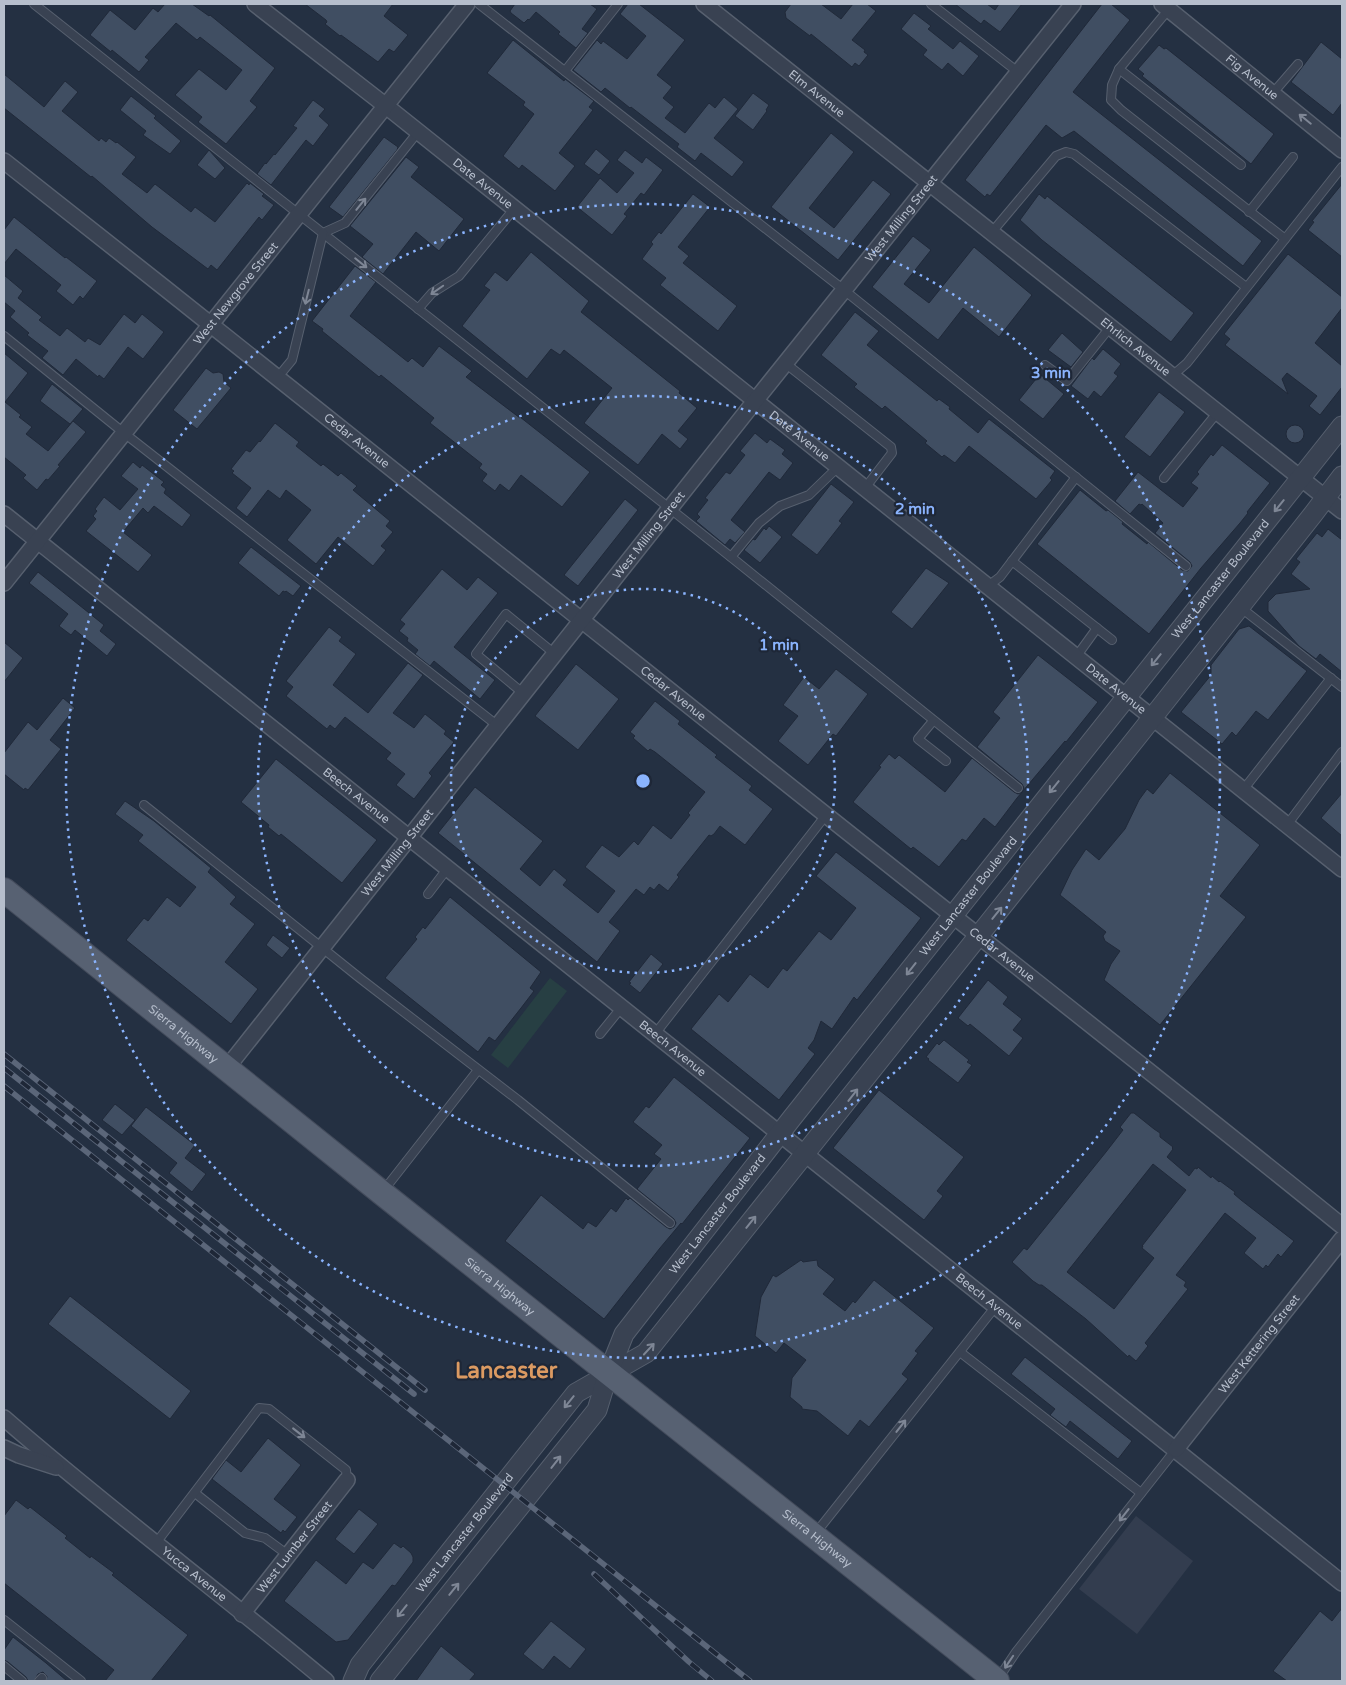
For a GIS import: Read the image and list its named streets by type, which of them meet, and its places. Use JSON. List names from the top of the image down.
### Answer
{
  "streets": {
    "main road": ["Sierra Highway"],
    "street": [
      "Fig Avenue",
      "Elm Avenue",
      "Date Avenue",
      "West Milling Street",
      "West Newgrove Street",
      "Ehrlich Avenue",
      "Cedar Avenue",
      "West Lancaster Boulevard",
      "Beech Avenue",
      "West Kettering Street",
      "West Lumber Street",
      "Yucca Avenue"
    ]
  },
  "crossings": [
    ["Elm Avenue", "West Milling Street"],
    ["Elm Avenue", "Ehrlich Avenue"],
    ["Date Avenue", "West Milling Street"],
    ["Date Avenue", "West Newgrove Street"],
    ["Date Avenue", "West Lancaster Boulevard"],
    ["West Milling Street", "Ehrlich Avenue"],
    ["West Milling Street", "Cedar Avenue"],
    ["West Milling Street", "Beech Avenue"],
    ["West Milling Street", "Sierra Highway"],
    ["West Newgrove Street", "Cedar Avenue"],
    ["West Newgrove Street", "Beech Avenue"],
    ["Ehrlich Avenue", "West Lancaster Boulevard"],
    ["Cedar Avenue", "West Lancaster Boulevard"],
    ["West Lancaster Boulevard", "Beech Avenue"],
    ["West Lancaster Boulevard", "Sierra Highway"],
    ["Beech Avenue", "West Kettering Street"],
    ["West Lumber Street", "Yucca Avenue"]
  ],
  "one_way": ["Fig Avenue"],
  "districts": ["Lancaster"],
  "rings": ["3 min", "2 min", "1 min"]
}
